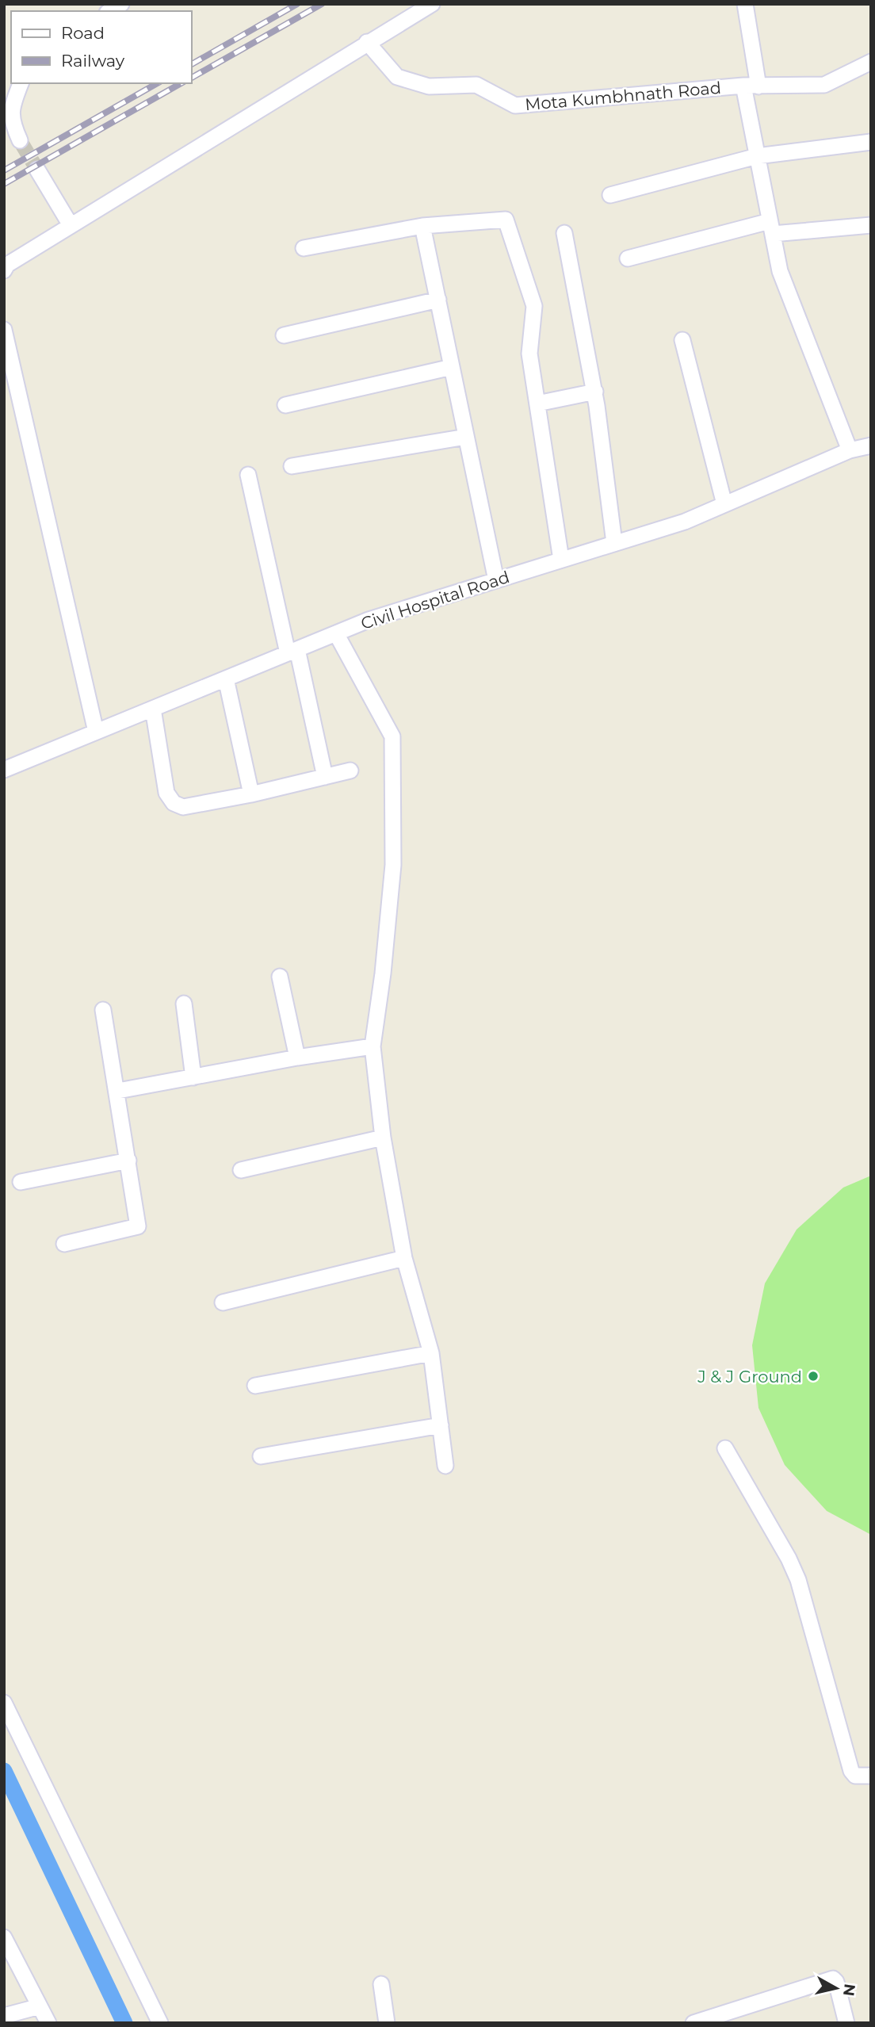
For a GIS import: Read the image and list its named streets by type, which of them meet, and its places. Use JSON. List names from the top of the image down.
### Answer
{
  "streets": {
    "street": ["Mota Kumbhnath Road", "Civil Hospital Road"]
  },
  "places": ["J & J Ground"],
  "legend": ["Road", "Railway"],
  "north": "right"
}
